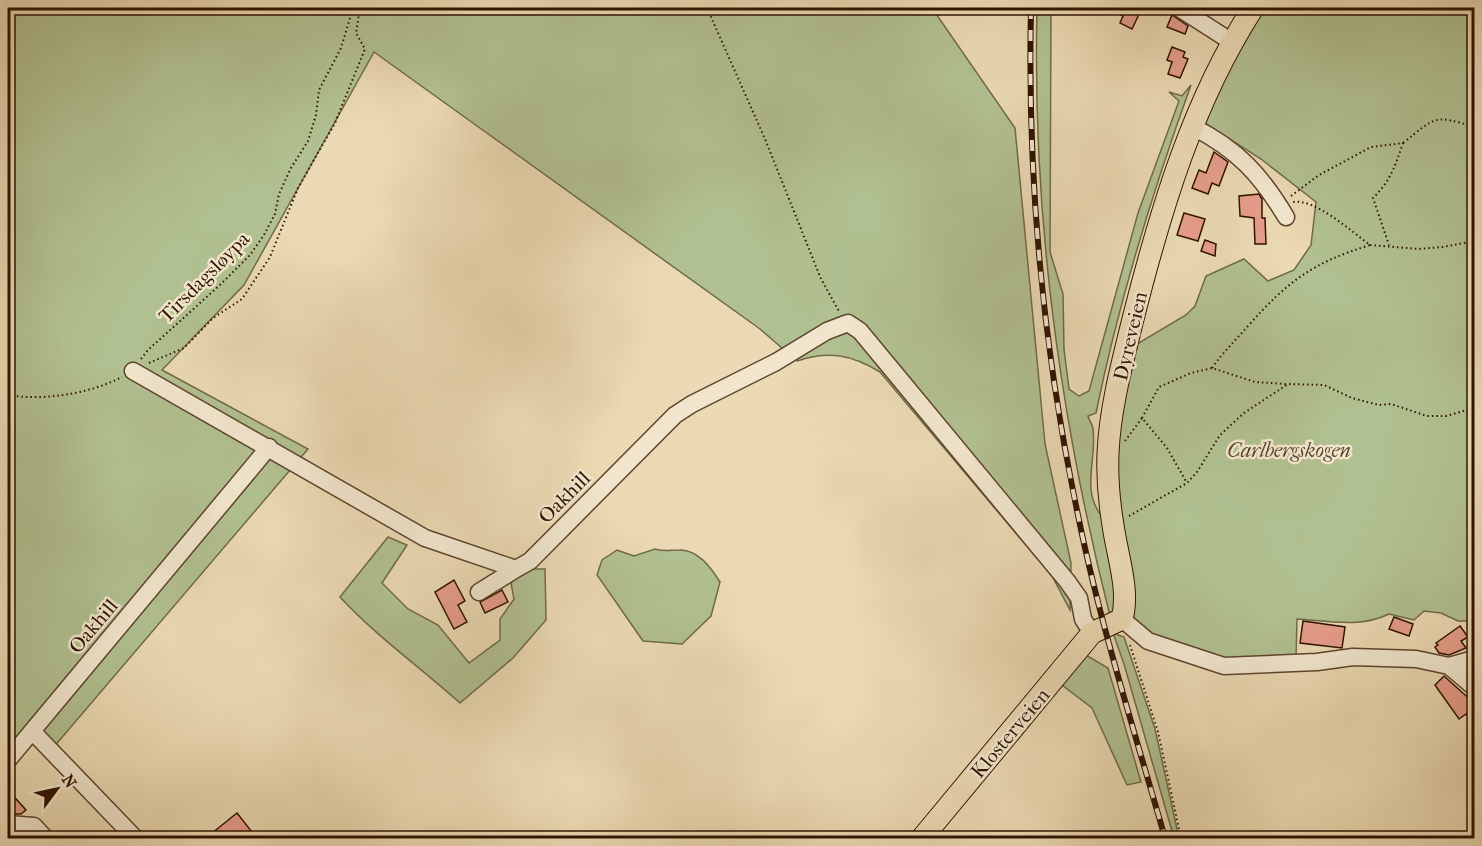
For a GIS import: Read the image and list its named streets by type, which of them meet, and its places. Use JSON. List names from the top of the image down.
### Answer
{
  "streets": {
    "main road": ["Dyreveien", "Klosterveien"],
    "street": ["Oakhill"],
    "path": ["Tirsdagsløypa"]
  },
  "parks": ["Carlbergskogen"],
  "north": "top right"
}
